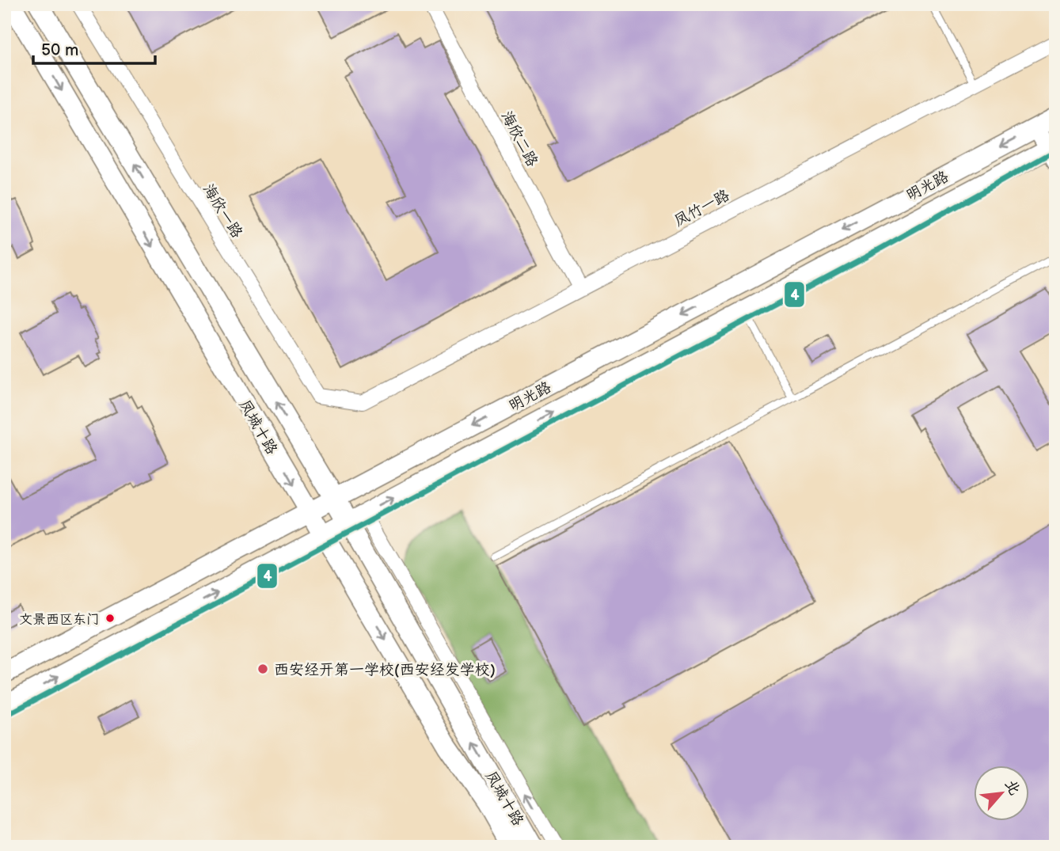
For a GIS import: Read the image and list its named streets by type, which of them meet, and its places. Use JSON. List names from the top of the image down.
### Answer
{
  "streets": {
    "main road": ["明光路", "凤城十路"],
    "street": ["海欣二路", "凤竹一路", "海欣一路"]
  },
  "crossings": [
    ["海欣二路", "凤竹一路"],
    ["明光路", "凤城十路"],
    ["凤竹一路", "海欣一路"]
  ],
  "places": ["文景西区东门", "西安经开第一学校(西安经发学校)"],
  "lines": ["transit line 4"],
  "scale_bar": "50 m",
  "north": "top right"
}
